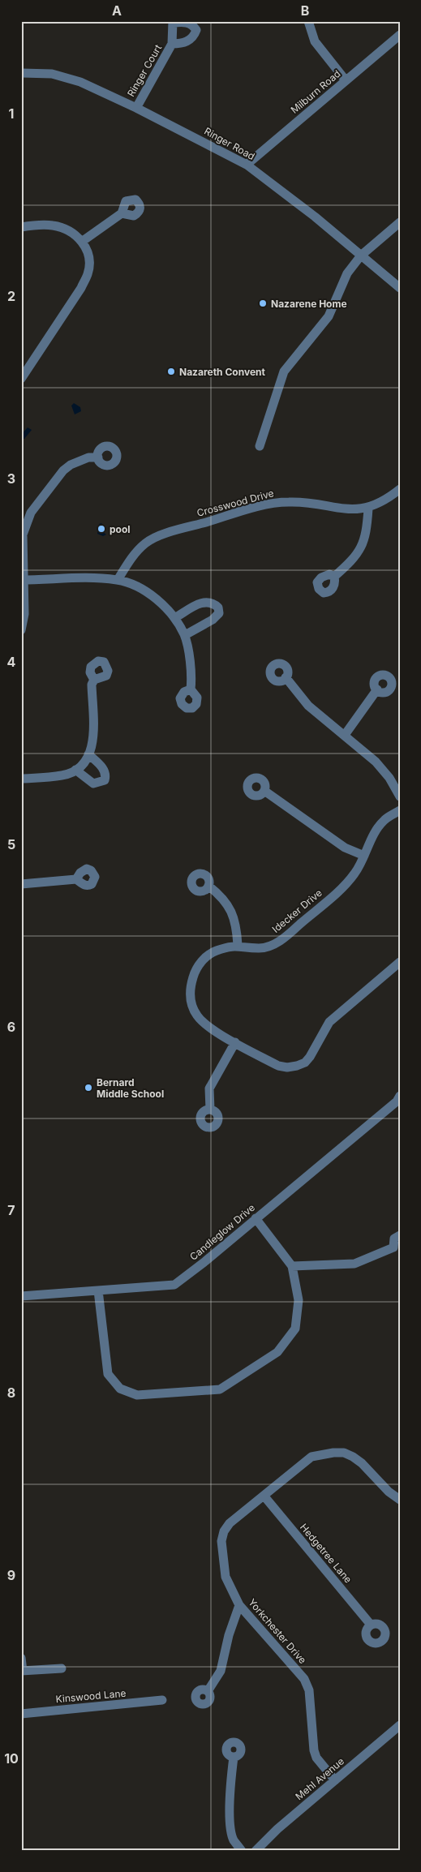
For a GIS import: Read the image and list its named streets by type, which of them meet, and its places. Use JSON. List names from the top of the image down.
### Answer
{
  "streets": {
    "street": [
      "Ringer Court",
      "Milburn Road",
      "Ringer Road",
      "Crosswood Drive",
      "Idecker Drive",
      "Candleglow Drive",
      "Hedgetree Lane",
      "Yorkchester Drive",
      "Kinswood Lane",
      "Mehl Avenue"
    ]
  },
  "crossings": [
    ["Ringer Court", "Ringer Road"],
    ["Milburn Road", "Ringer Road"],
    ["Hedgetree Lane", "Yorkchester Drive"],
    ["Yorkchester Drive", "Mehl Avenue"]
  ],
  "places": [
    "Nazarene Home",
    "Nazareth Convent",
    "pool",
    "Bernard Middle School"
  ],
  "grid": {
    "columns": ["A", "B"],
    "rows": [
      "1",
      "2",
      "3",
      "4",
      "5",
      "6",
      "7",
      "8",
      "9",
      "10"
    ]
  }
}
